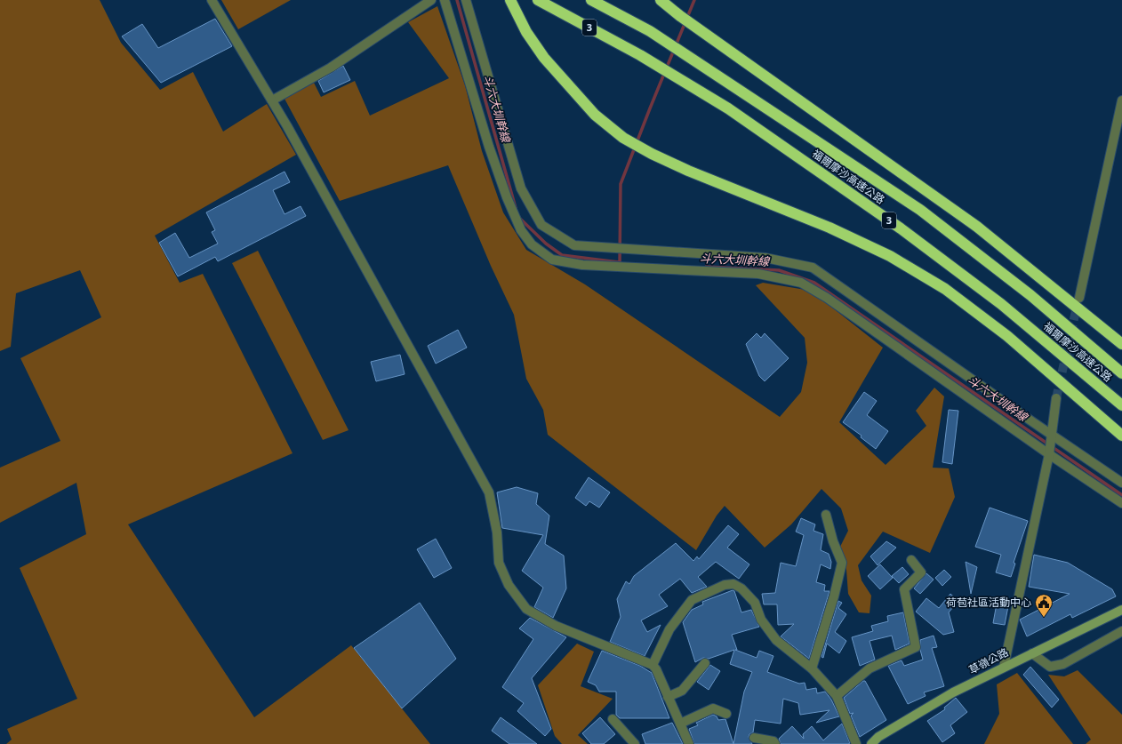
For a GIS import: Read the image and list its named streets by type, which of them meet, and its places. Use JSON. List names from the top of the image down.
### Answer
{
  "streets": {
    "highway": ["3", "福爾摩沙高速公路"],
    "main road": ["草嶺公路"]
  },
  "water": ["斗六大圳幹線"],
  "places": {
    "public building": ["荷苞社區活動中心"]
  }
}
